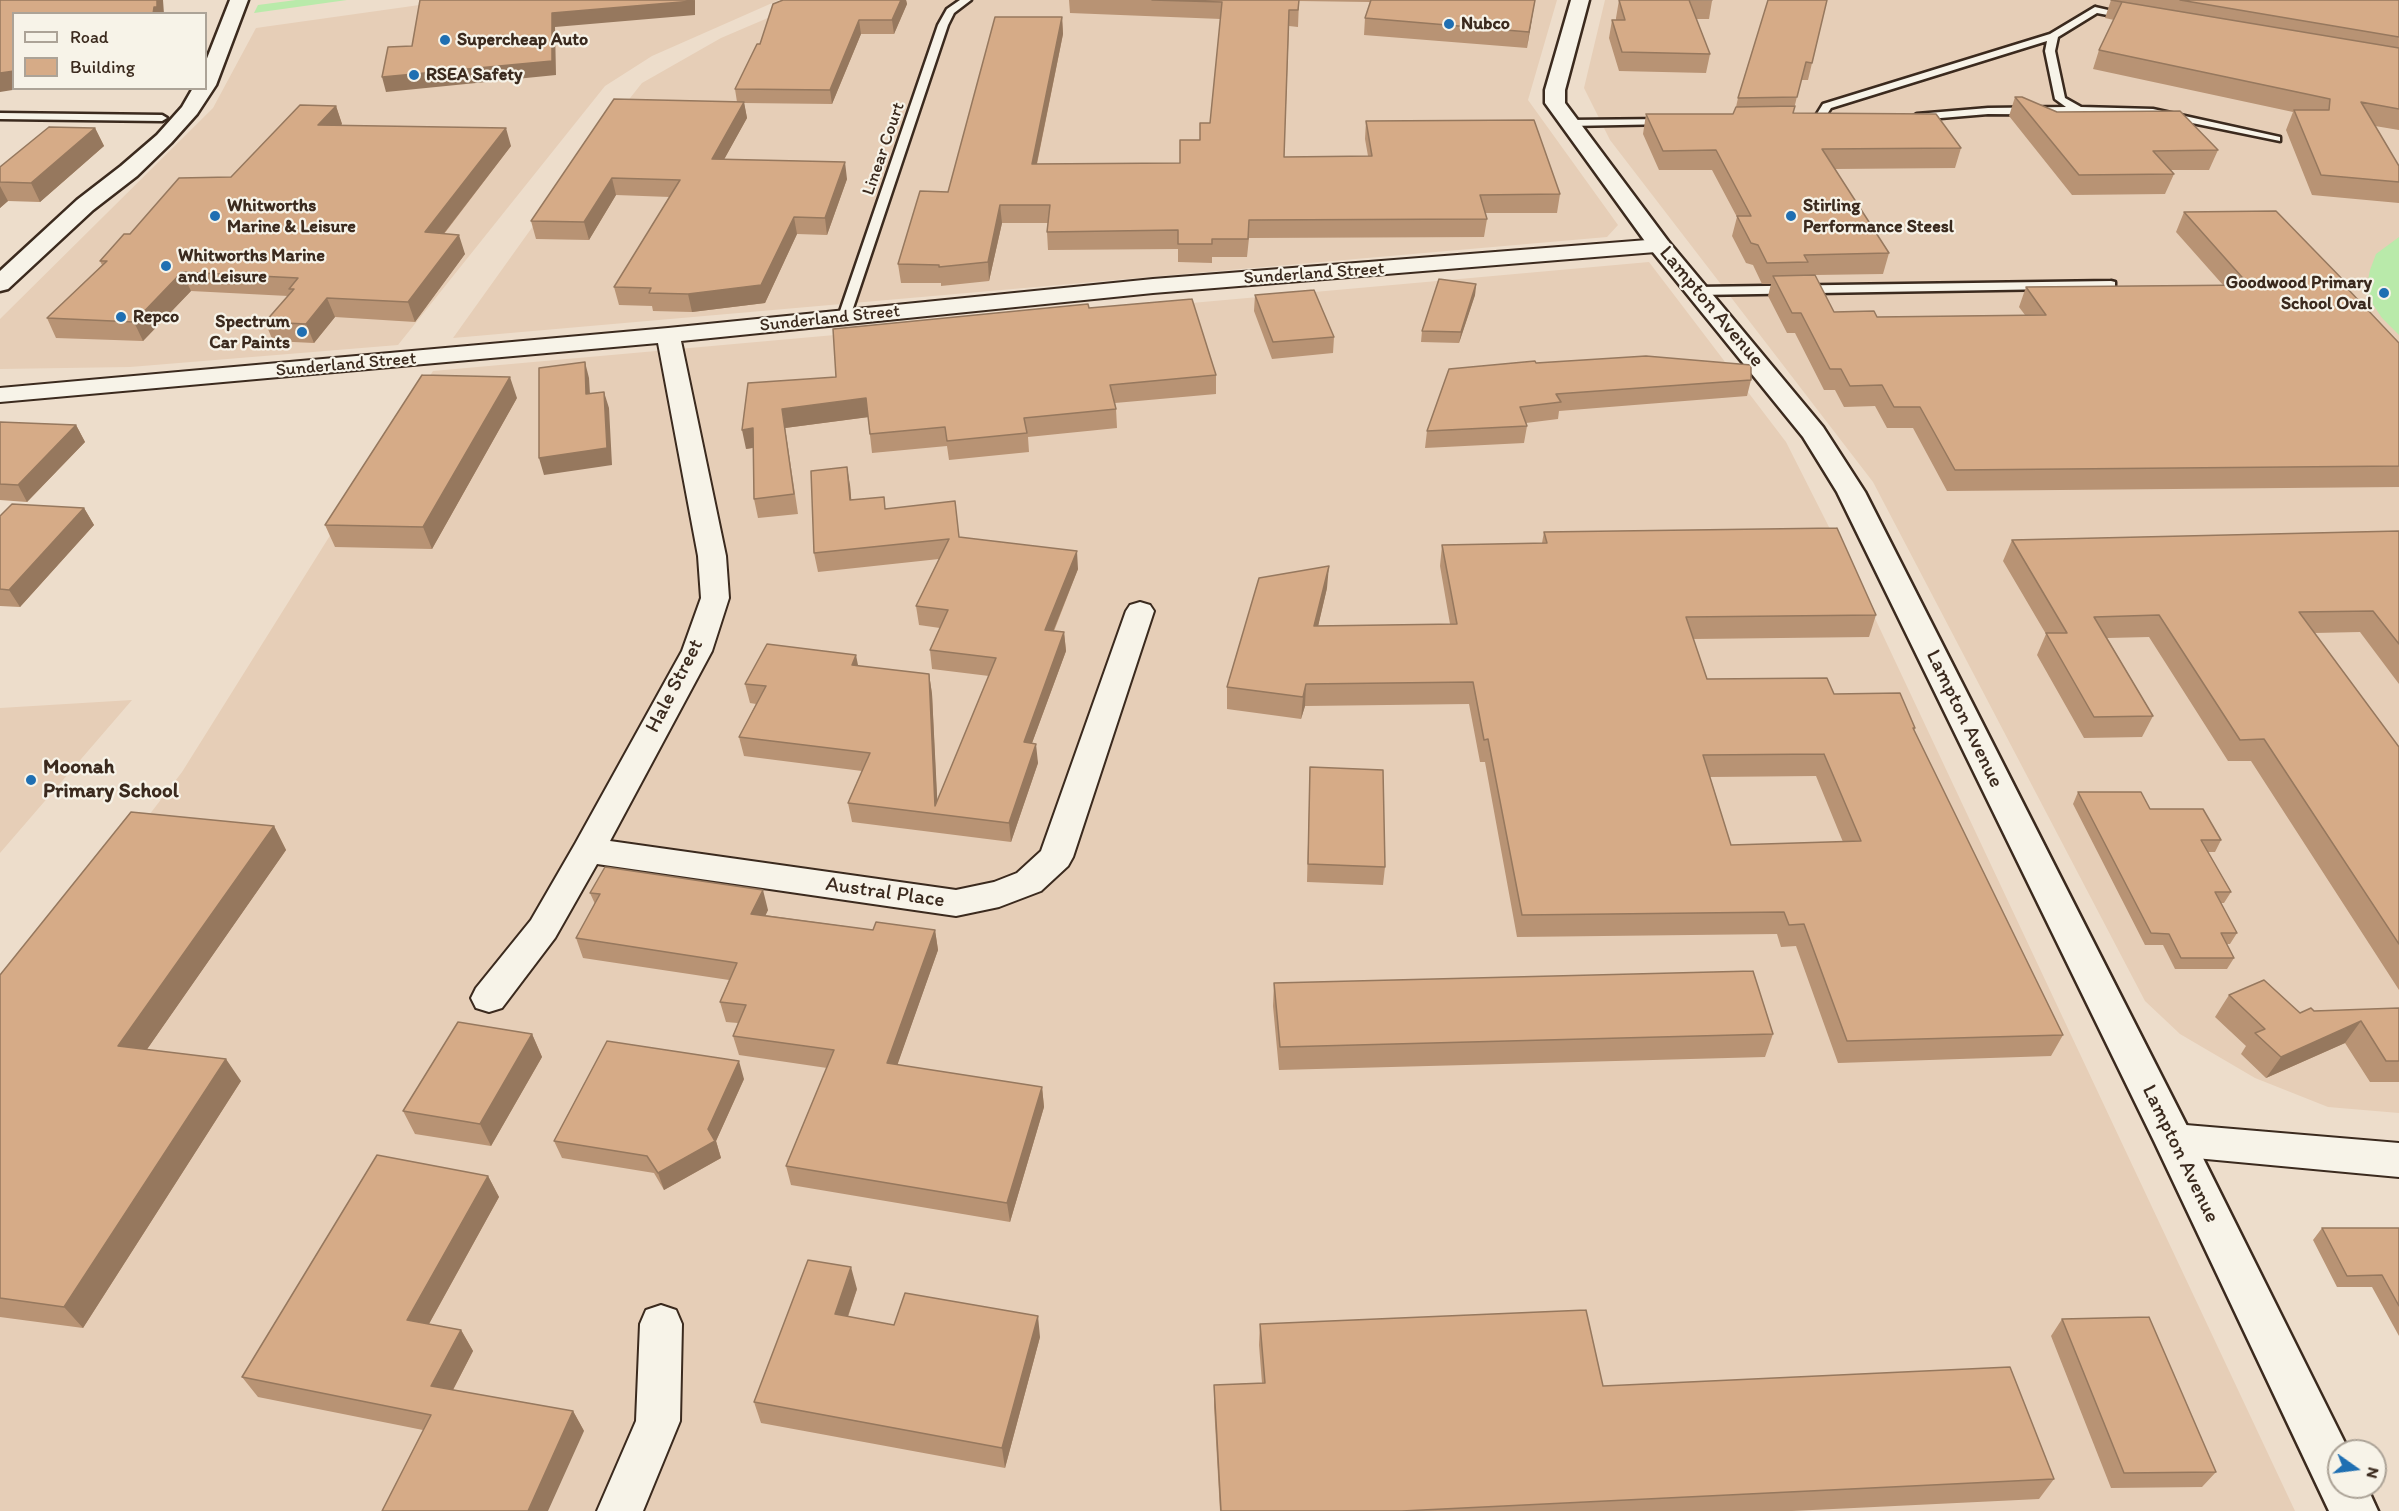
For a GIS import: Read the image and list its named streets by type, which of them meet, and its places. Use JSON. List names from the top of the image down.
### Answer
{
  "streets": {
    "street": [
      "Sunderland Street",
      "Lampton Avenue",
      "Hale Street",
      "Austral Place"
    ],
    "lane": ["Linear Court"]
  },
  "crossings": [
    ["Linear Court", "Sunderland Street"],
    ["Sunderland Street", "Lampton Avenue"],
    ["Sunderland Street", "Hale Street"],
    ["Hale Street", "Austral Place"]
  ],
  "places": [
    "Nubco",
    "Supercheap Auto",
    "RSEA Safety",
    "Whitworths Marine & Leisure",
    "Stirling Performance Steesl",
    "Whitworths Marine and Leisure",
    "Goodwood Primary School Oval",
    "Repco",
    "Spectrum Car Paints",
    "Moonah Primary School"
  ],
  "legend": ["Road", "Building"],
  "north": "right"
}
